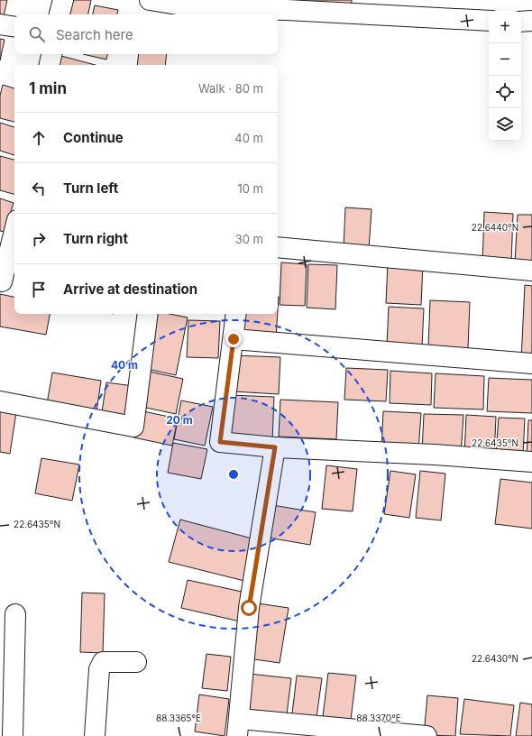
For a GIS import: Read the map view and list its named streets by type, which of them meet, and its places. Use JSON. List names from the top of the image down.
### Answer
{
  "page": {
    "map_buttons": ["+", "−"],
    "search": "Search here",
    "heading": ["1 min", "Walk · 80 m"],
    "list": [
      ["Continue", "40 m"],
      ["Turn left", "10 m"],
      ["Turn right", "30 m"],
      "Arrive at destination"
    ]
  },
  "coordinates": [
    "22.6440°N",
    "22.6435°N",
    "22.6430°N",
    "88.3365°E",
    "88.3370°E"
  ],
  "rings": ["40 m", "20 m"]
}
